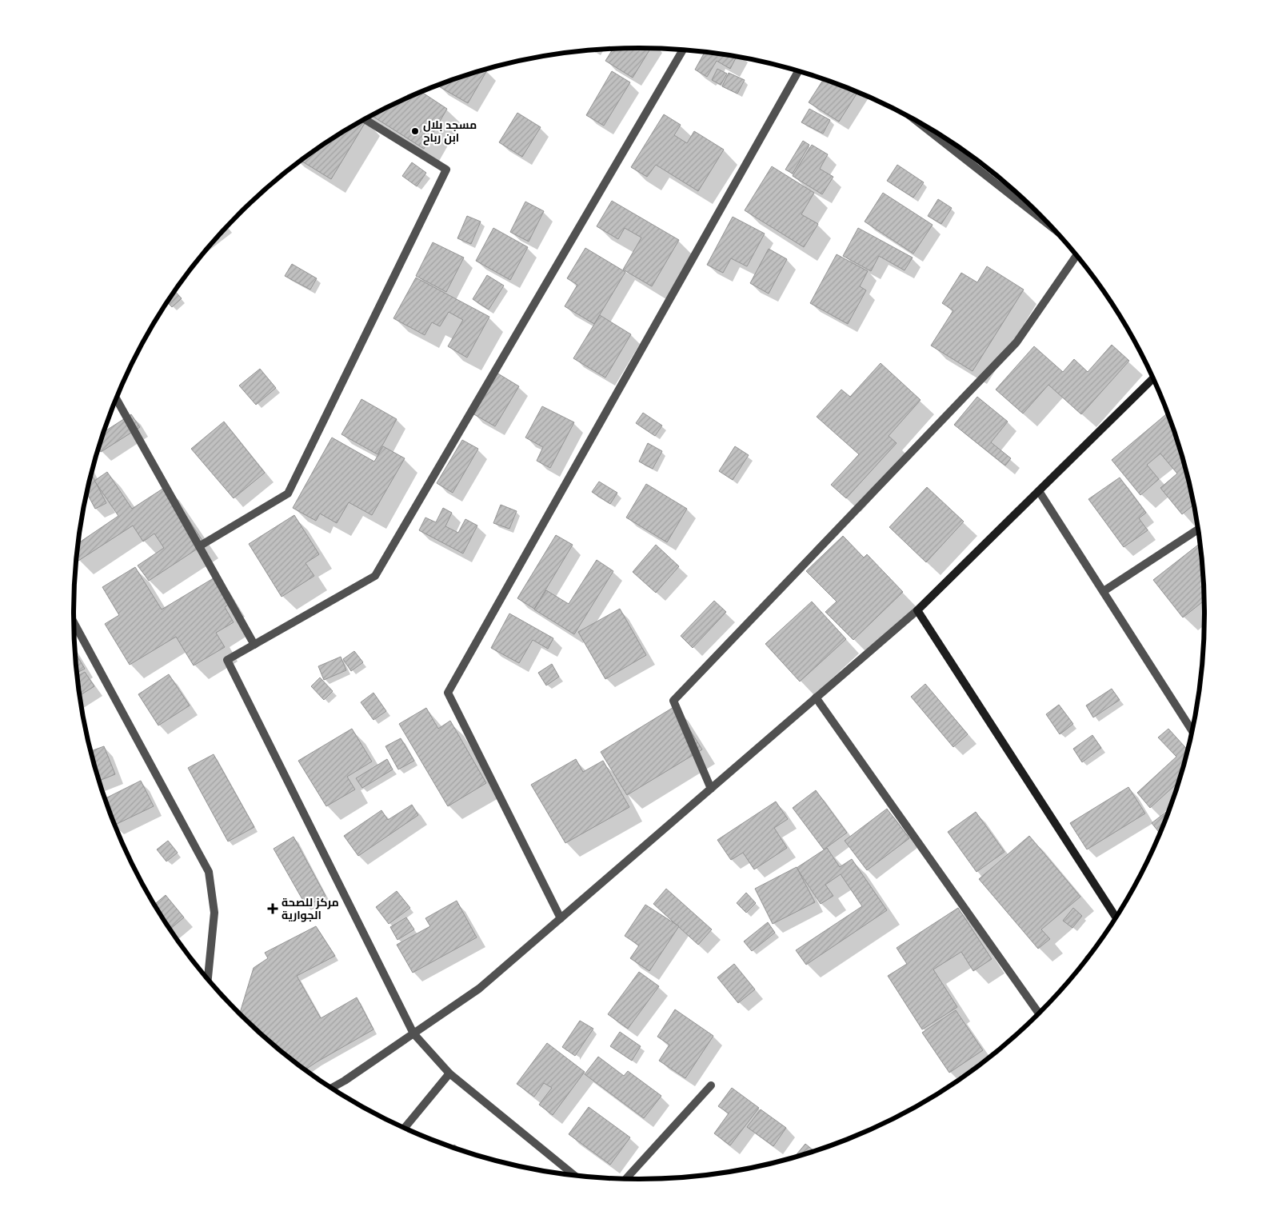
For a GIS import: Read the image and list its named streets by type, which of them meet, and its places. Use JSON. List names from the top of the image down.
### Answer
{
  "places": {
    "other": ["مسجد بلال ابن رباح"],
    "health": ["مركز للصحة الجوارية"]
  }
}
